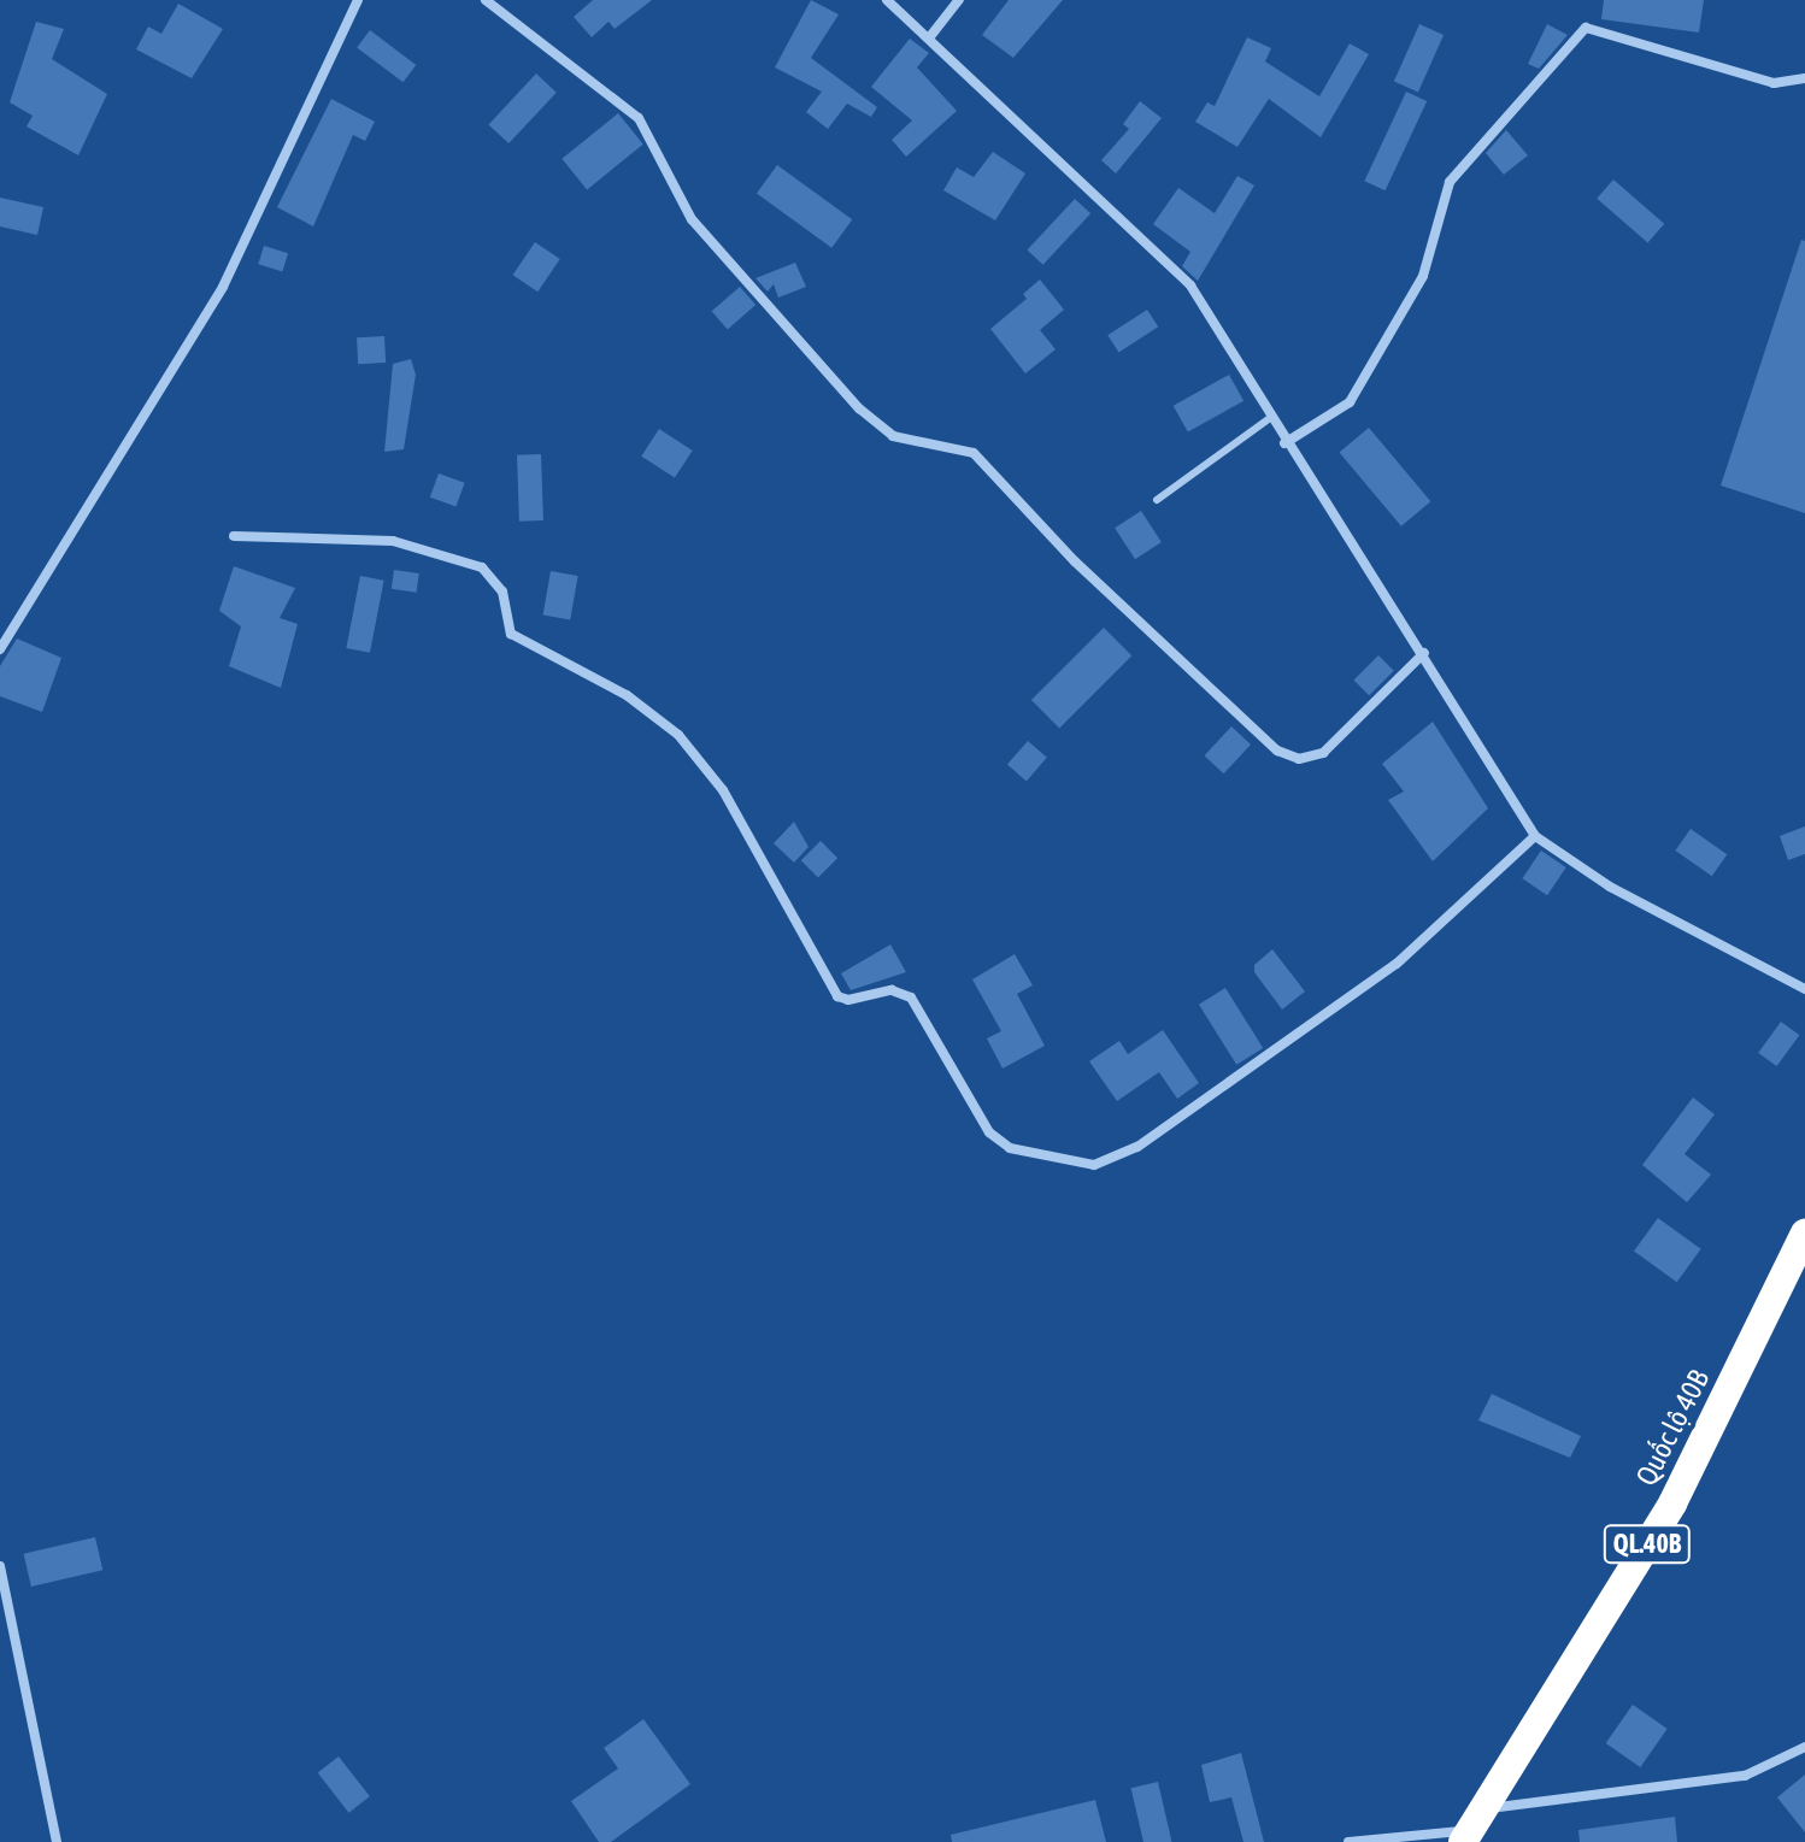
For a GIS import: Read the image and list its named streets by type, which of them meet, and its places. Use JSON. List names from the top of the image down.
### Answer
{
  "streets": {
    "highway": ["Quốc lộ 40B", "QL.40B"]
  }
}
